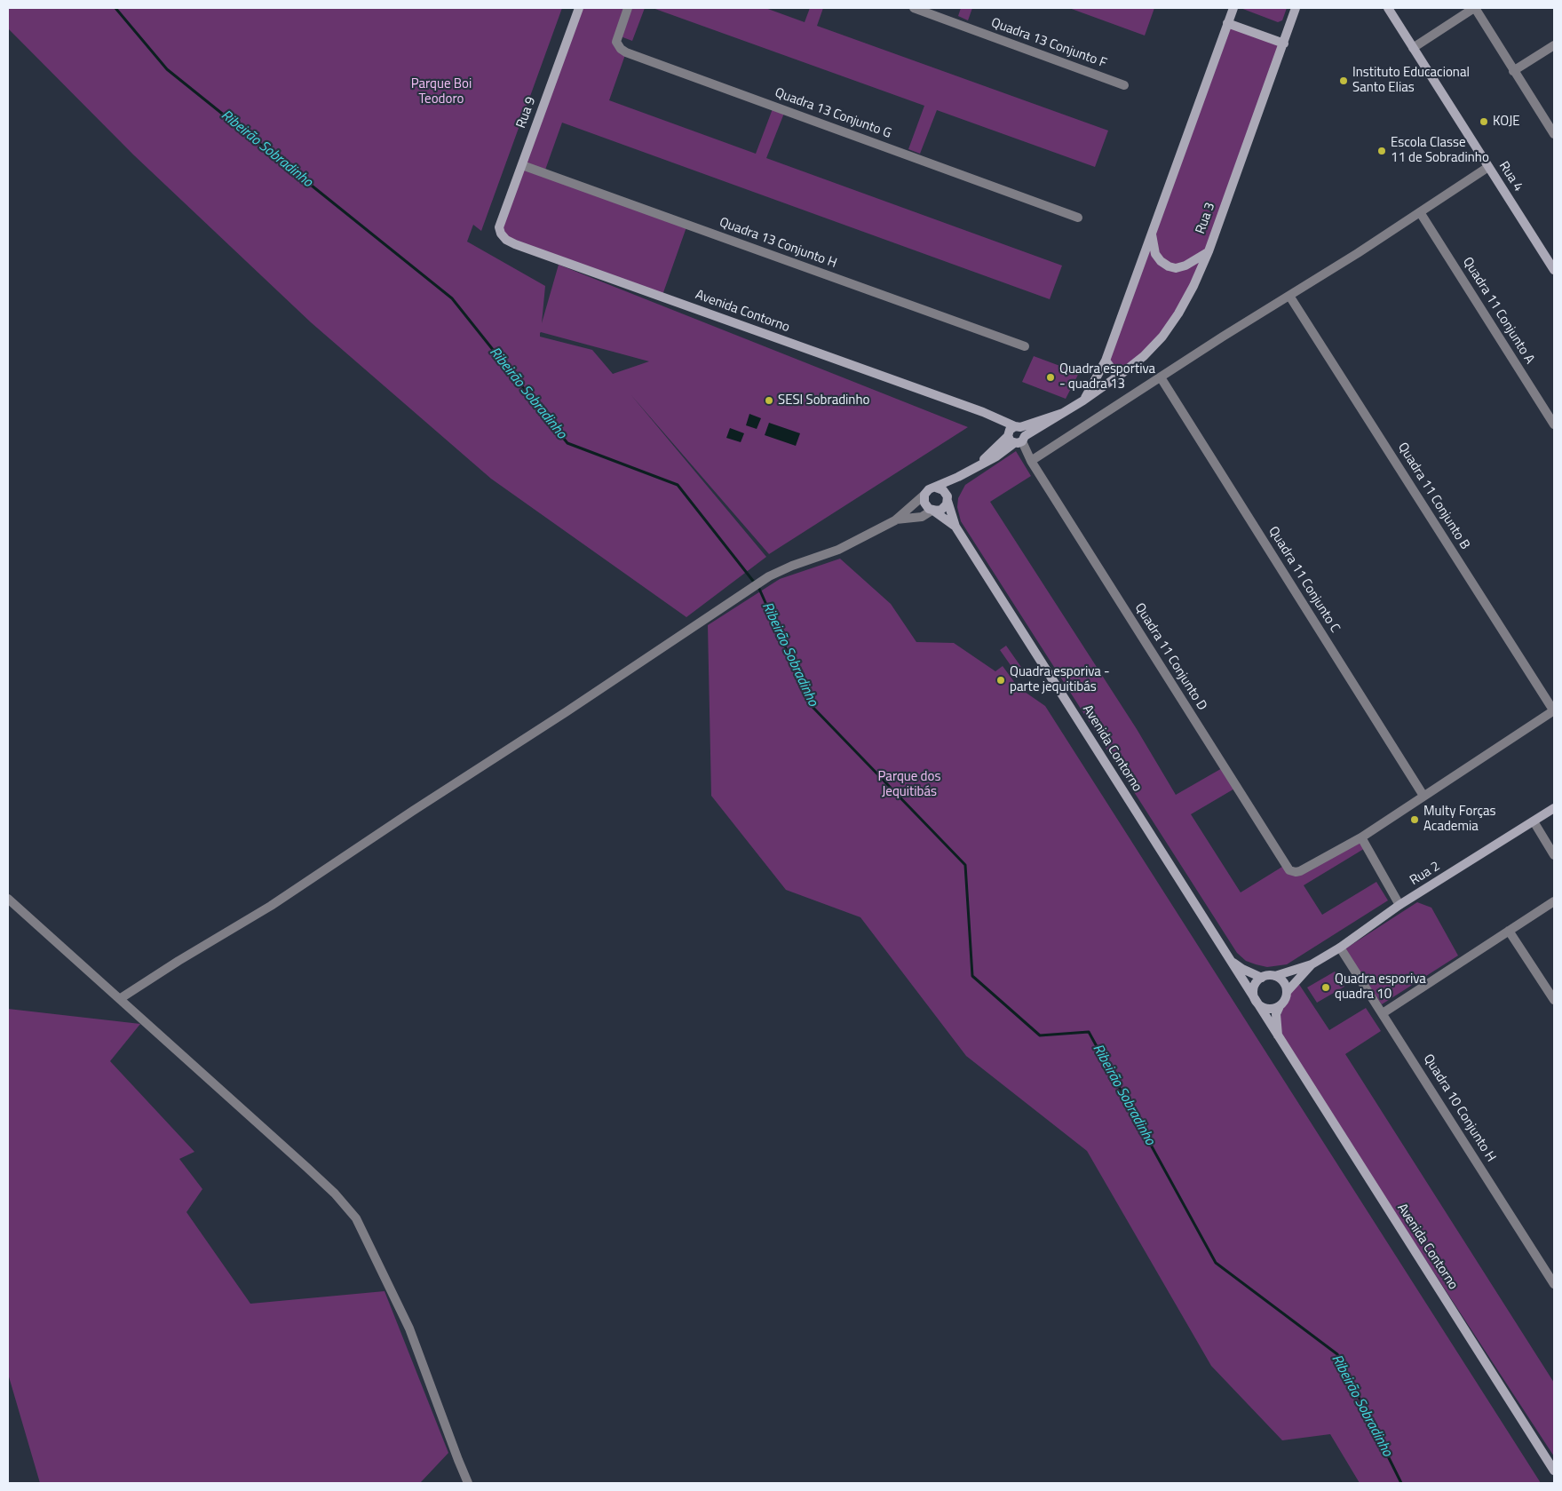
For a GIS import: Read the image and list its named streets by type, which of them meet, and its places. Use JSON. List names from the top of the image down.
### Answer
{
  "streets": {
    "main road": [
      "Rua 9",
      "Rua 4",
      "Rua 3",
      "Avenida Contorno",
      "Rua 2"
    ],
    "street": [
      "Quadra 13 Conjunto F",
      "Quadra 13 Conjunto G",
      "Quadra 13 Conjunto H",
      "Quadra 11 Conjunto A",
      "Quadra 11 Conjunto B",
      "Quadra 11 Conjunto C",
      "Quadra 11 Conjunto D",
      "Quadra 10 Conjunto H"
    ]
  },
  "crossings": [
    ["Rua 9", "Quadra 13 Conjunto H"],
    ["Rua 9", "Avenida Contorno"],
    ["Avenida Contorno", "Quadra 11 Conjunto D"],
    ["Avenida Contorno", "Rua 2"],
    ["Rua 2", "Quadra 10 Conjunto H"]
  ],
  "water": ["Ribeirão Sobradinho"],
  "parks": ["Parque Boi Teodoro", "Parque dos Jequitibás"],
  "places": [
    "Instituto Educacional Santo Elias",
    "KOJE",
    "Escola Classe 11 de Sobradinho",
    "Quadra esportiva - quadra 13",
    "SESI Sobradinho",
    "Quadra esporiva - parte jequitibás",
    "Multy Forças Academia",
    "Quadra esporiva quadra 10"
  ]
}
